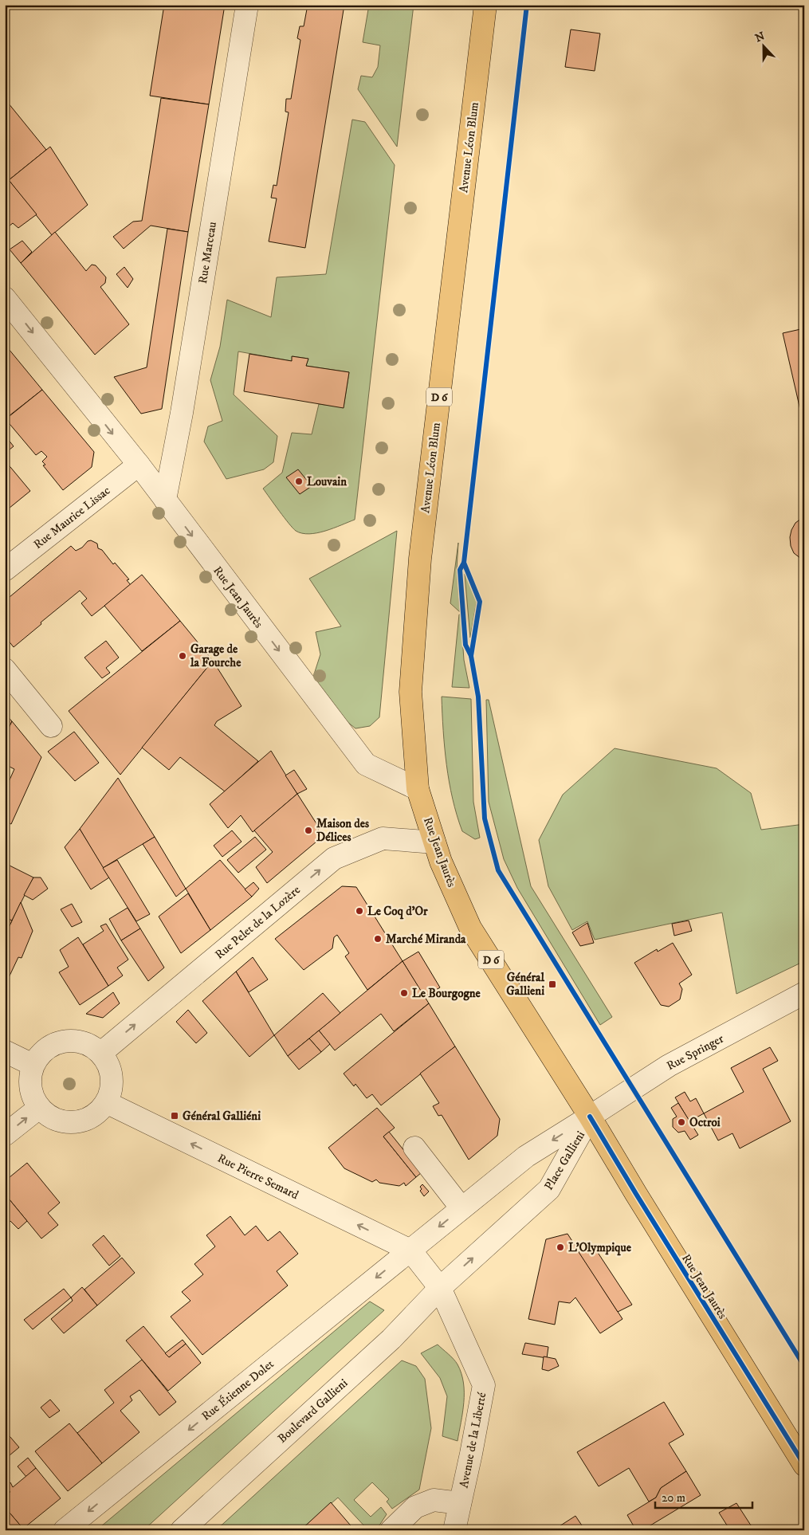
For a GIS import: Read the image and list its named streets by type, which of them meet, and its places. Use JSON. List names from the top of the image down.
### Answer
{
  "streets": {
    "main road": ["Avenue Léon Blum", "D 6", "Rue Jean Jaurès"],
    "street": [
      "Rue Marceau",
      "Rue Maurice Lissac",
      "Rue Pelet de la Lozère",
      "Rue Springer",
      "Place Gallieni",
      "Rue Pierre Semard",
      "Rue Étienne Dolet",
      "Boulevard Gallieni",
      "Avenue de la Liberté"
    ]
  },
  "crossings": [
    ["Avenue Léon Blum", "Rue Jean Jaurès"],
    ["Rue Marceau", "Rue Jean Jaurès"],
    ["Rue Maurice Lissac", "Rue Jean Jaurès"],
    ["Rue Jean Jaurès", "Rue Pelet de la Lozère"],
    ["Rue Jean Jaurès", "Rue Springer"],
    ["Rue Jean Jaurès", "Place Gallieni"],
    ["Rue Pelet de la Lozère", "Rue Pierre Semard"],
    ["Rue Springer", "Place Gallieni"],
    ["Place Gallieni", "Rue Pierre Semard"],
    ["Place Gallieni", "Rue Étienne Dolet"],
    ["Place Gallieni", "Boulevard Gallieni"],
    ["Place Gallieni", "Avenue de la Liberté"],
    ["Rue Pierre Semard", "Rue Étienne Dolet"],
    ["Boulevard Gallieni", "Avenue de la Liberté"]
  ],
  "one_way": [
    "Rue Jean Jaurès",
    "Rue Pelet de la Lozère",
    "Rue Pierre Semard",
    "Rue Étienne Dolet"
  ],
  "places": {
    "other": [
      "Louvain",
      "Garage de la Fourche",
      "Maison des Délices",
      "Le Coq d'Or",
      "Marché Miranda",
      "Le Bourgogne",
      "Octroi",
      "L'Olympique"
    ],
    "transit": ["Général Gallieni", "Général Galliéni"]
  },
  "scale_bar": "20 m",
  "north": "top"
}
